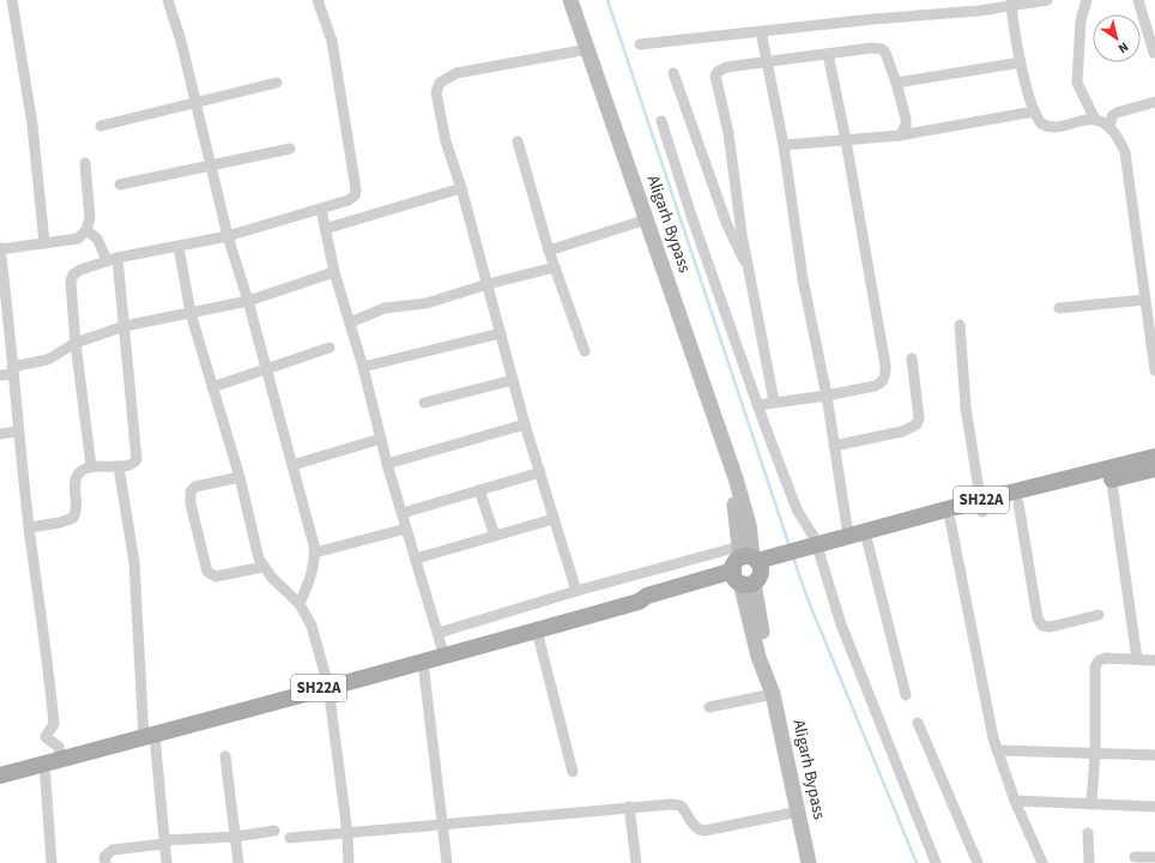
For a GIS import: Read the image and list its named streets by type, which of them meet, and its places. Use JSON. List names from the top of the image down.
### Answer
{
  "streets": {
    "main road": ["Aligarh Bypass", "SH22A"]
  },
  "crossings": [
    ["Aligarh Bypass", "SH22A"]
  ],
  "north": "bottom right"
}
